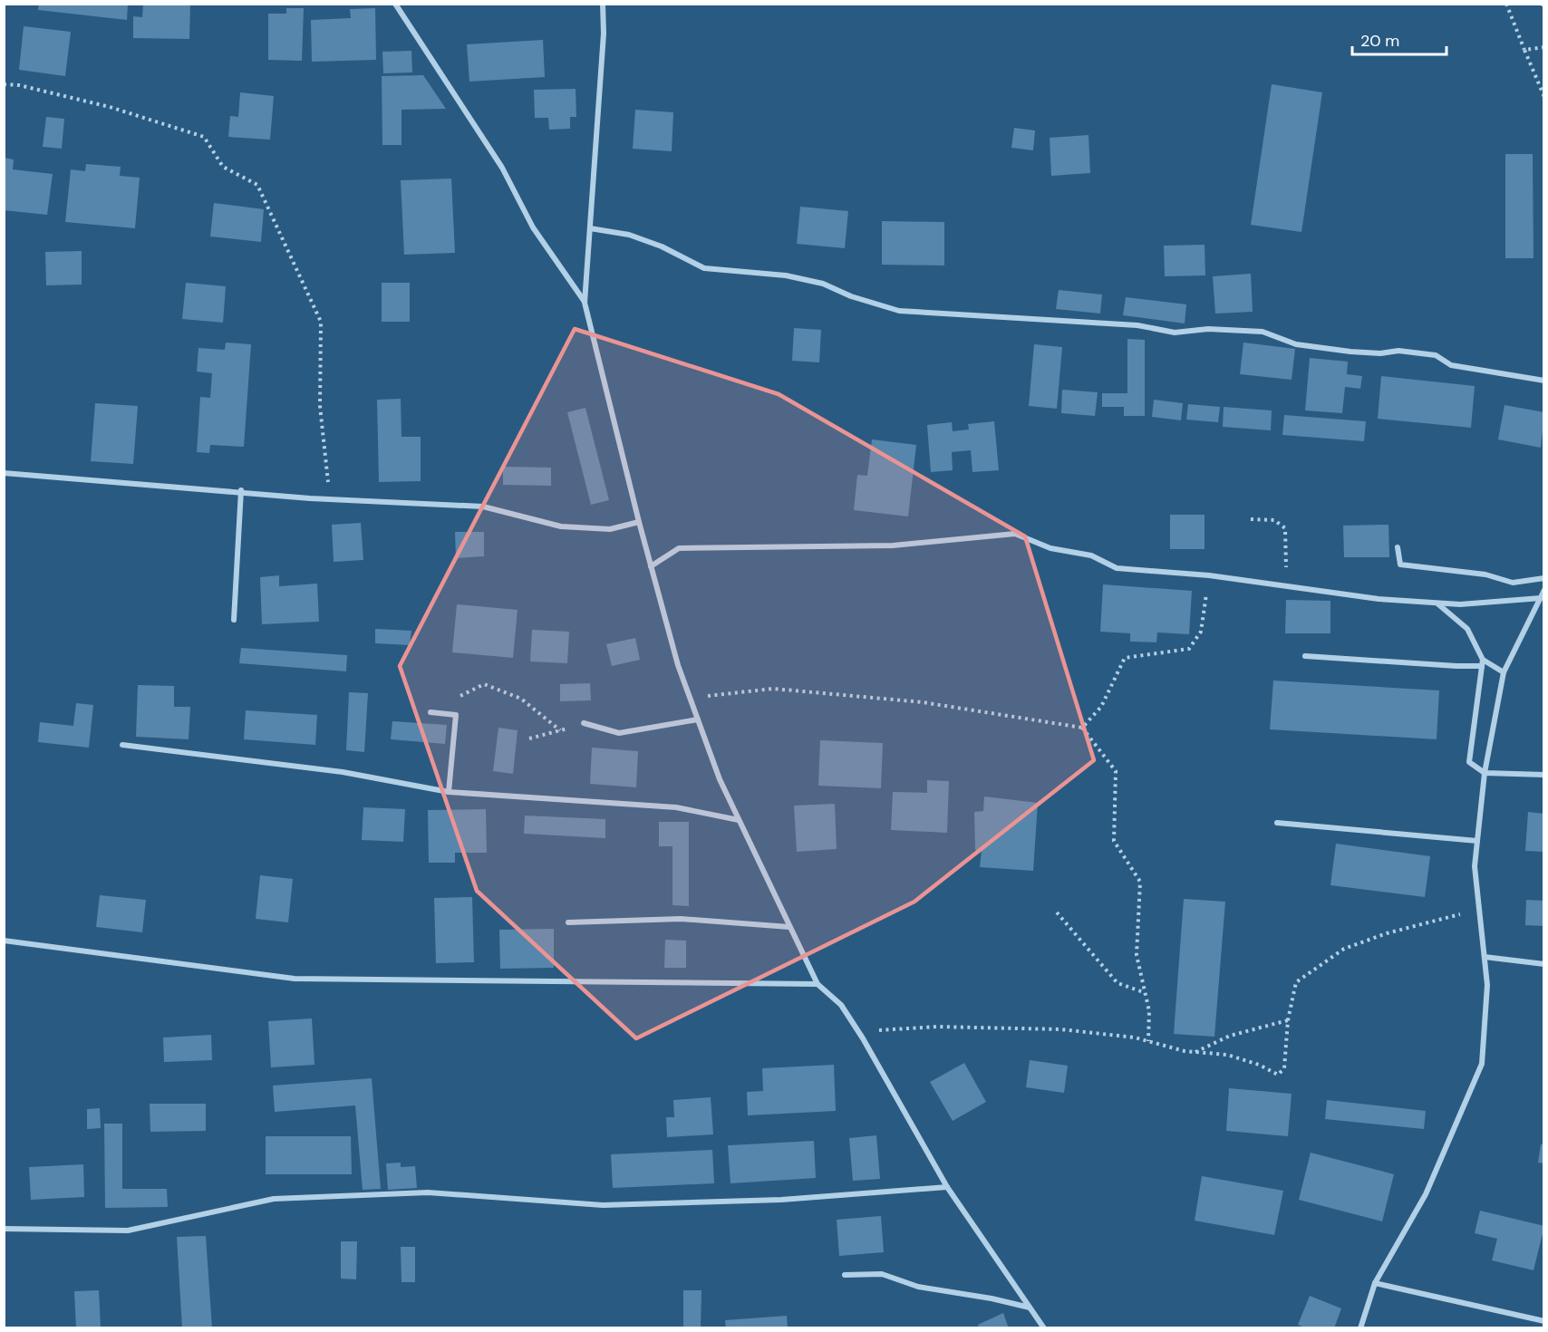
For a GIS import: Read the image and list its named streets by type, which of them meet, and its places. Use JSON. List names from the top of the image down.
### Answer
{
  "scale_bar": "20 m"
}
